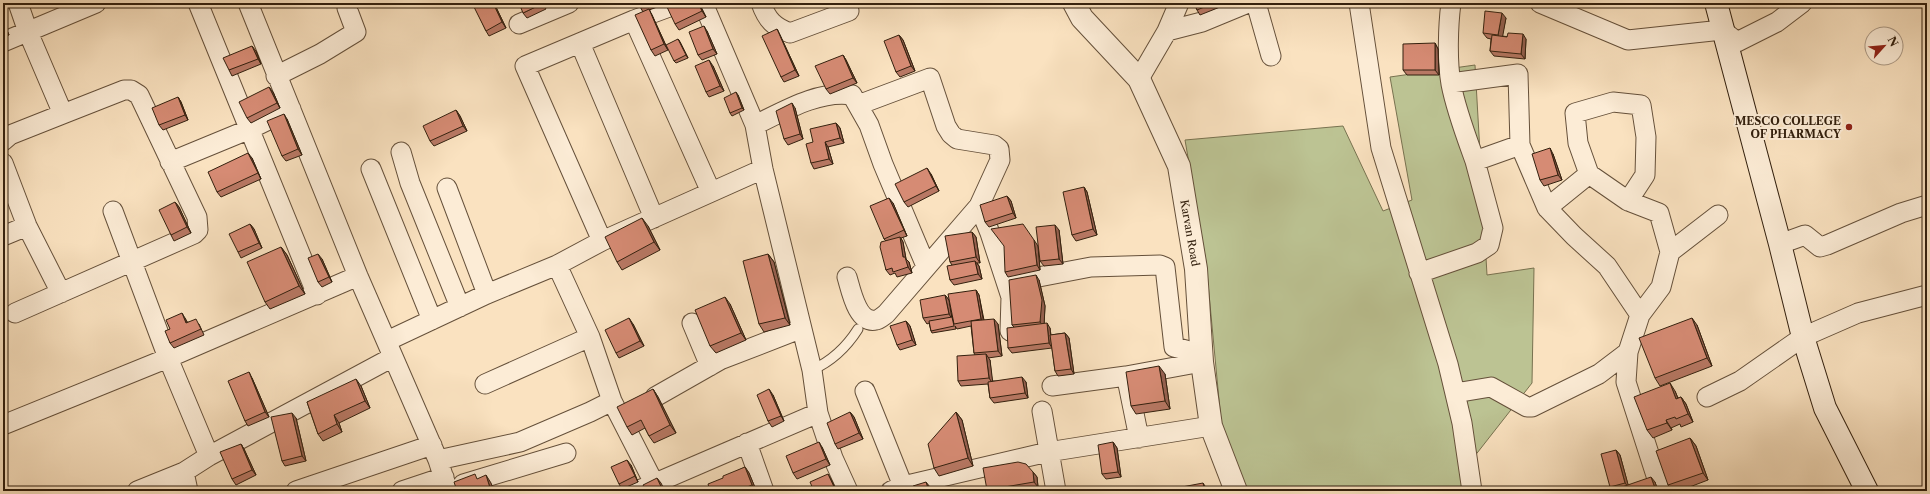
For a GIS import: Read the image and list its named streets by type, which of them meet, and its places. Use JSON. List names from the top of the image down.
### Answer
{
  "streets": {
    "street": ["Karvan Road"]
  },
  "places": ["MESCO COLLEGE OF PHARMACY"],
  "north": "top right"
}
